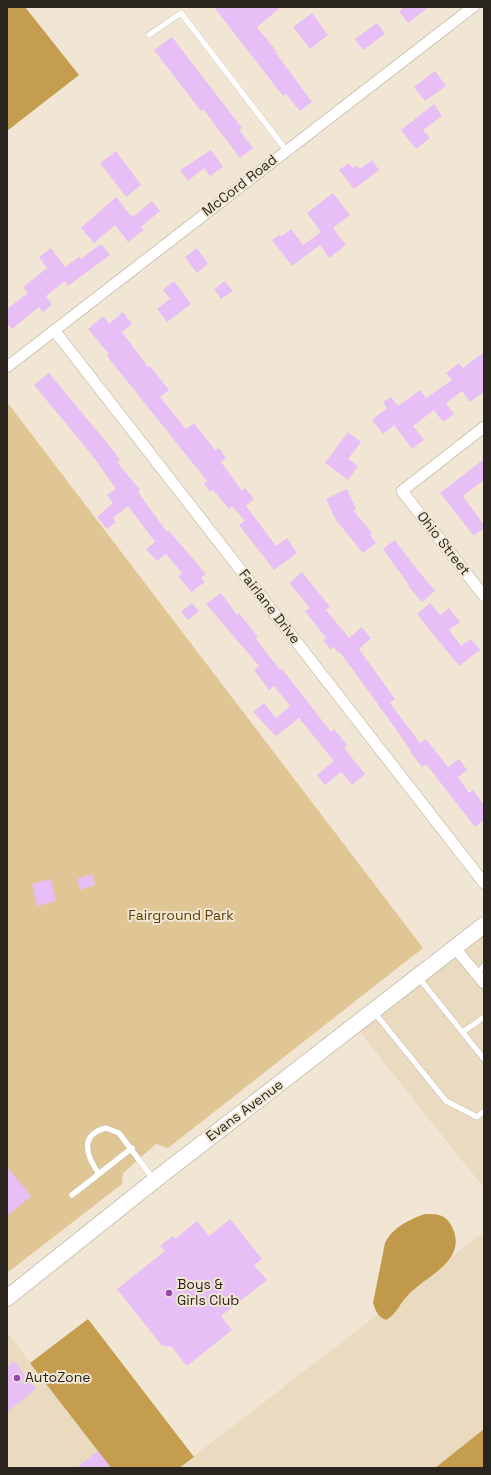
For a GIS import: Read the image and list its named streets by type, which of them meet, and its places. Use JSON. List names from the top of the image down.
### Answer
{
  "streets": {
    "street": [
      "McCord Road",
      "Ohio Street",
      "Fairlane Drive",
      "Evans Avenue"
    ]
  },
  "crossings": [
    ["McCord Road", "Fairlane Drive"]
  ],
  "parks": ["Fairground Park"],
  "places": ["Boys & Girls Club", "AutoZone"]
}
